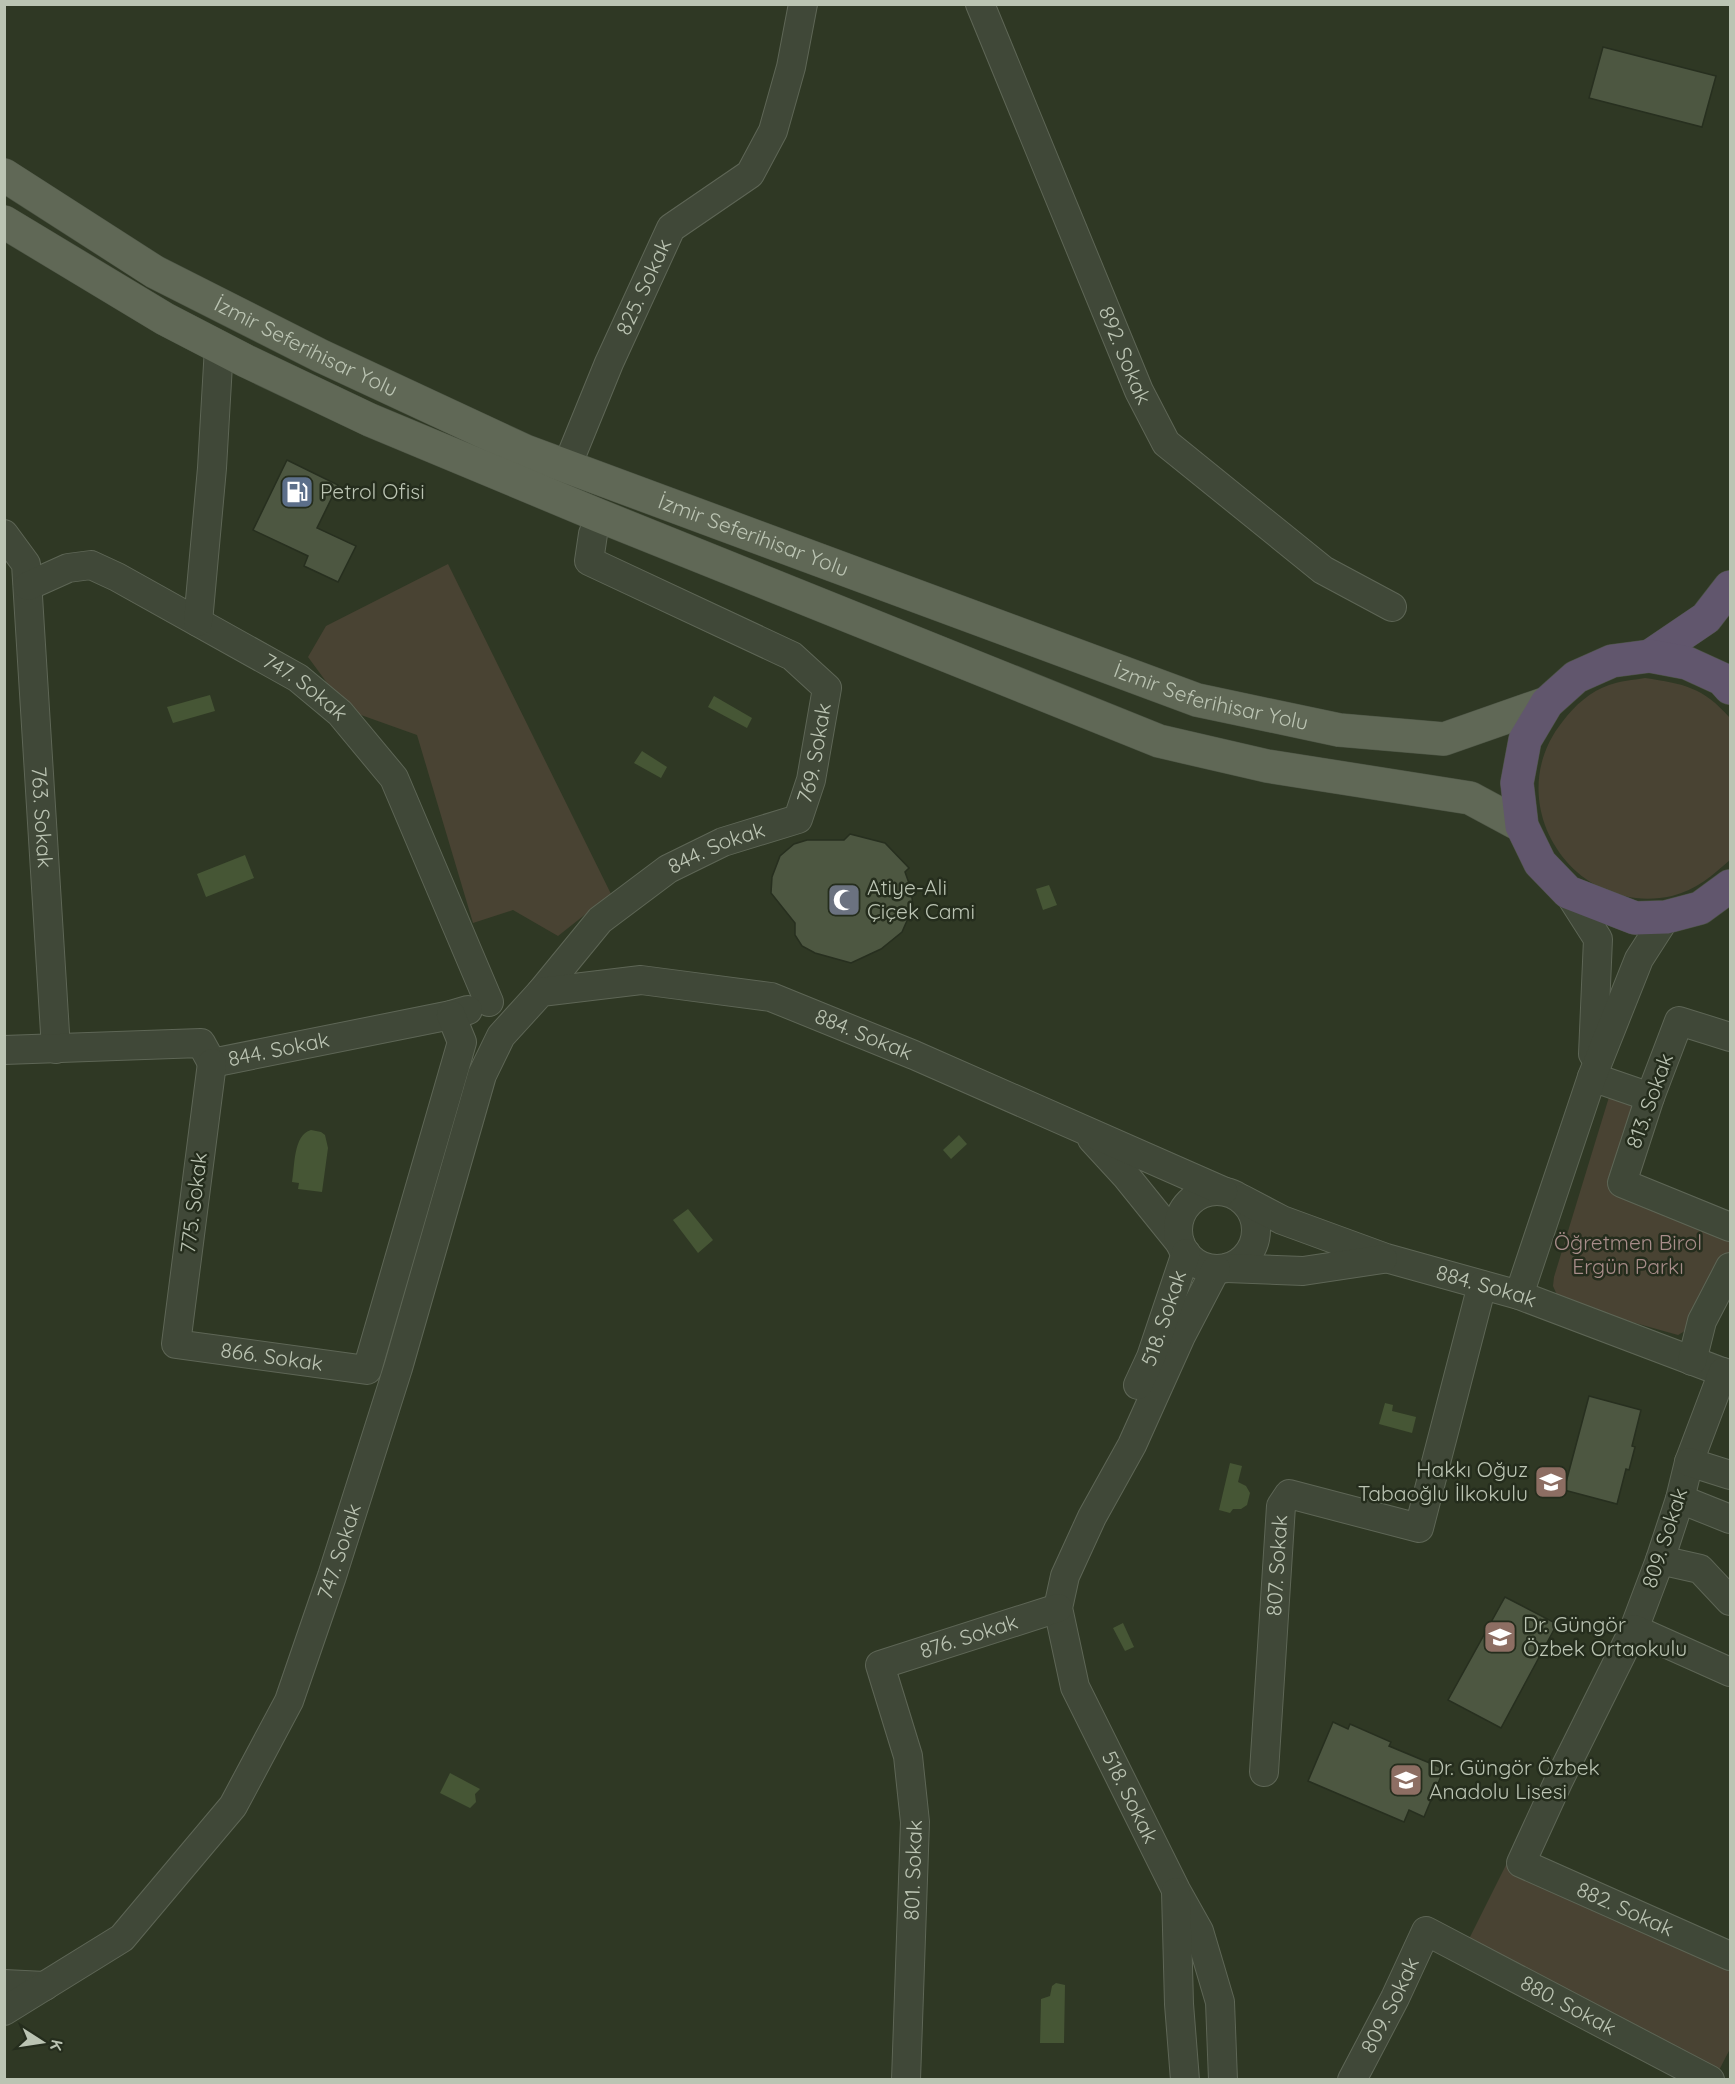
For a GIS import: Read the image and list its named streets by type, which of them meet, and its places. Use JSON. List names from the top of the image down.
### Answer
{
  "streets": {
    "main road": ["İzmir Seferihisar Yolu"],
    "street": [
      "825. Sokak",
      "892. Sokak",
      "747. Sokak",
      "769. Sokak",
      "763. Sokak",
      "844. Sokak",
      "884. Sokak",
      "813. Sokak",
      "775. Sokak",
      "518. Sokak",
      "866. Sokak",
      "809. Sokak",
      "807. Sokak",
      "876. Sokak",
      "801. Sokak",
      "882. Sokak",
      "880. Sokak"
    ]
  },
  "crossings": [
    ["825. Sokak", "İzmir Seferihisar Yolu"],
    ["İzmir Seferihisar Yolu", "769. Sokak"],
    ["747. Sokak", "763. Sokak"],
    ["747. Sokak", "844. Sokak"],
    ["769. Sokak", "844. Sokak"],
    ["763. Sokak", "844. Sokak"],
    ["844. Sokak", "884. Sokak"],
    ["844. Sokak", "775. Sokak"],
    ["844. Sokak", "866. Sokak"],
    ["884. Sokak", "518. Sokak"],
    ["884. Sokak", "809. Sokak"],
    ["884. Sokak", "807. Sokak"],
    ["775. Sokak", "866. Sokak"],
    ["518. Sokak", "876. Sokak"],
    ["809. Sokak", "882. Sokak"],
    ["809. Sokak", "880. Sokak"],
    ["876. Sokak", "801. Sokak"]
  ],
  "parks": ["Öğretmen Birol Ergün Parkı"],
  "places": {
    "fuel station": ["Petrol Ofisi"],
    "mosque": ["Atiye-Ali Çiçek Cami"],
    "school or university": ["Hakkı Oğuz Tabaoğlu İlkokulu", "Dr. Güngör Özbek Ortaokulu", "Dr. Güngör Özbek Anadolu Lisesi"]
  },
  "north": "right"
}
